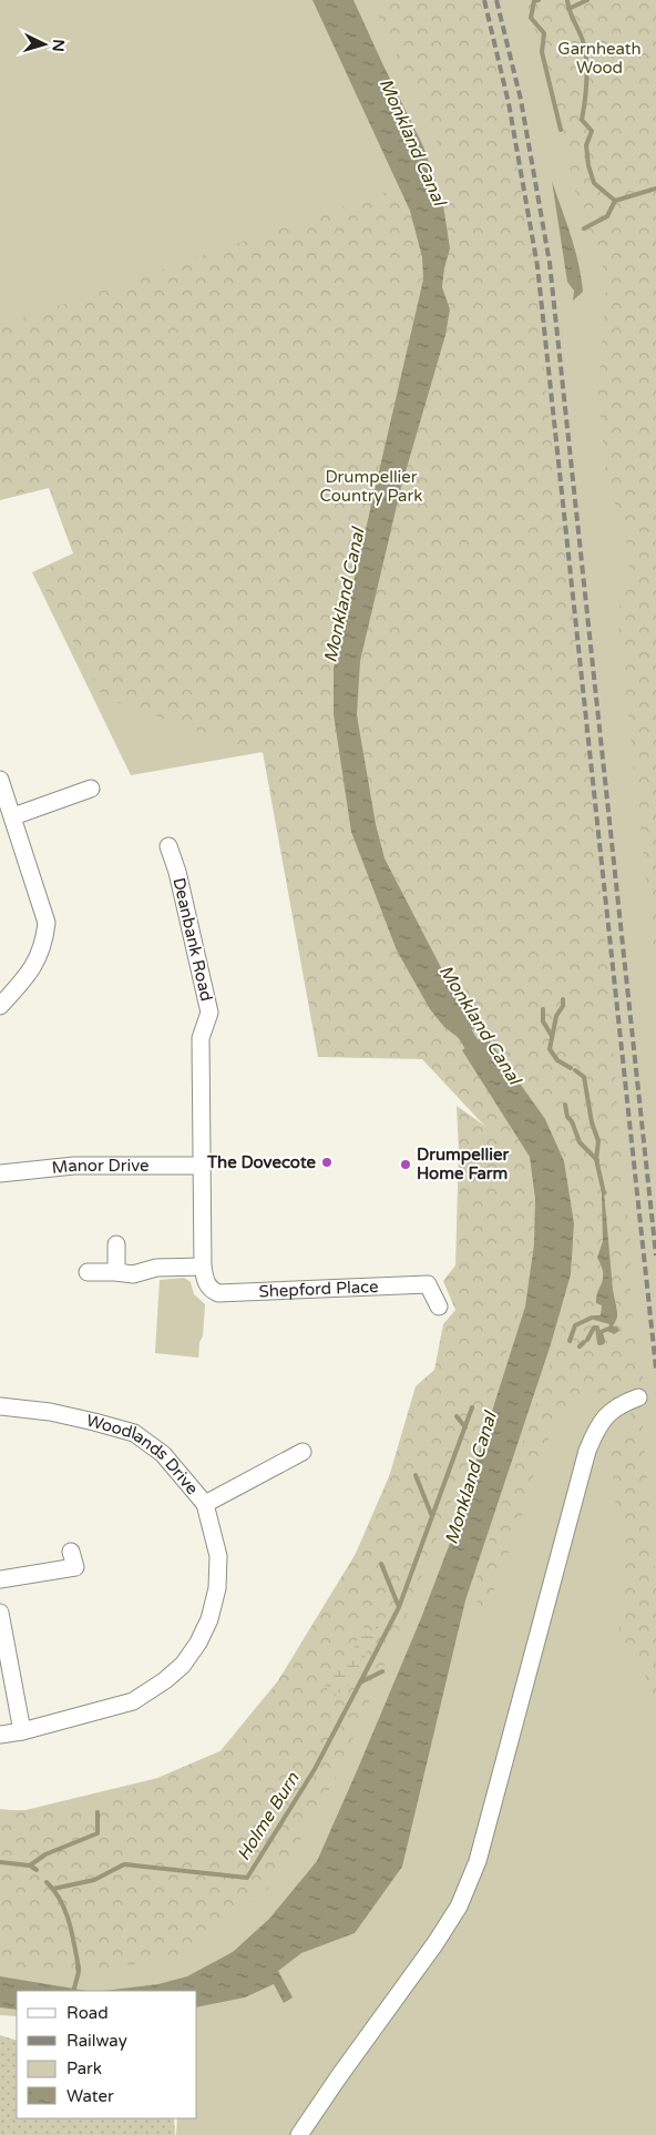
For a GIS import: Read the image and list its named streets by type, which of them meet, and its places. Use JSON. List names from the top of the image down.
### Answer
{
  "streets": {
    "street": [
      "Deanbank Road",
      "Manor Drive",
      "Shepford Place",
      "Woodlands Drive"
    ]
  },
  "crossings": [
    ["Deanbank Road", "Manor Drive"],
    ["Deanbank Road", "Shepford Place"],
    ["Manor Drive", "Shepford Place"]
  ],
  "water": ["Monkland Canal", "Holme Burn"],
  "parks": ["Garnheath Wood", "Drumpellier Country Park"],
  "places": ["The Dovecote", "Drumpellier Home Farm"],
  "legend": [
    "Road",
    "Railway",
    "Park",
    "Water"
  ],
  "north": "right"
}
